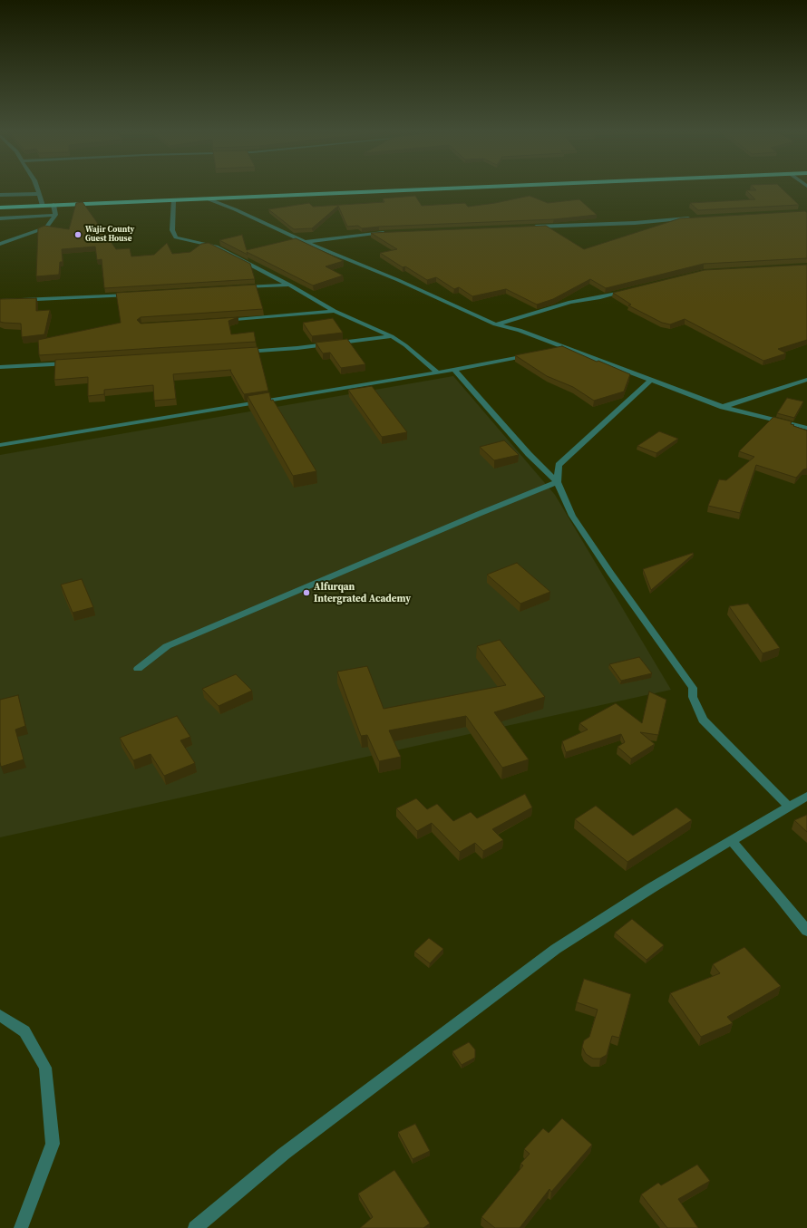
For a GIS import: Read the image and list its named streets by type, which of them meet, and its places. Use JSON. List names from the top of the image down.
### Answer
{
  "places": ["Wajir County Guest House", "Alfurqan Intergrated Academy"]
}
